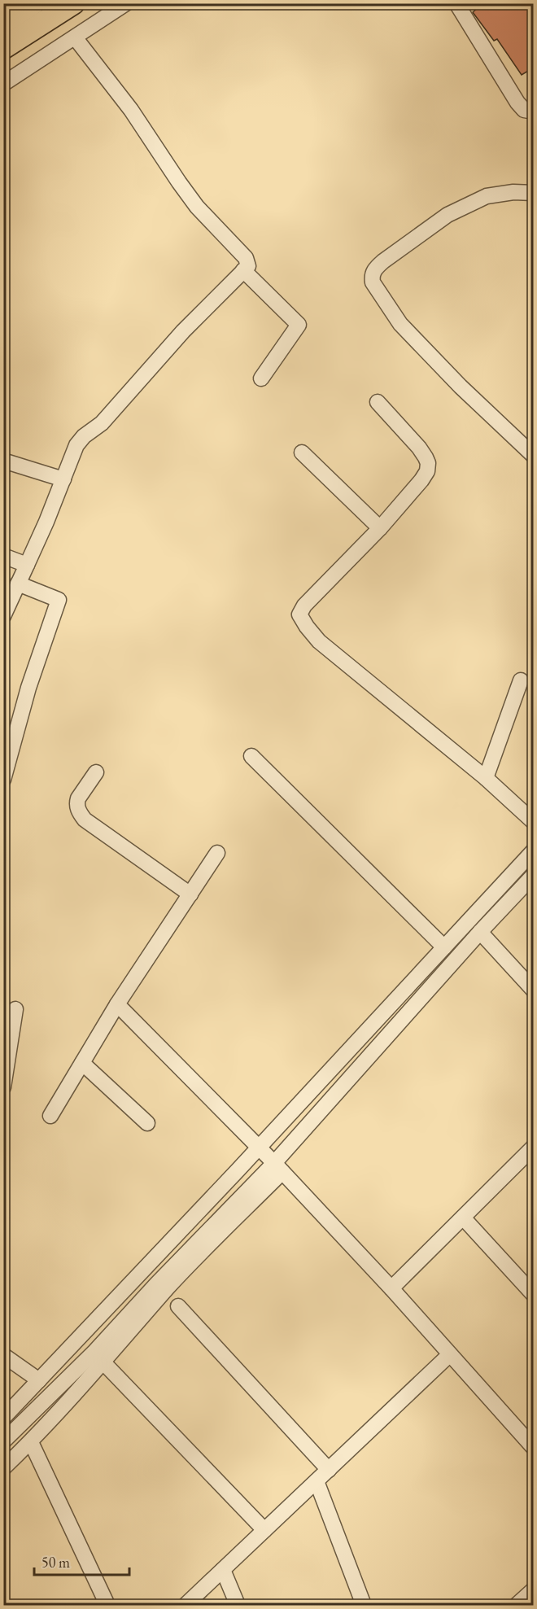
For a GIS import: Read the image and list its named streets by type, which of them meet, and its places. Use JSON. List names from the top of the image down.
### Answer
{
  "scale_bar": "50 m"
}
